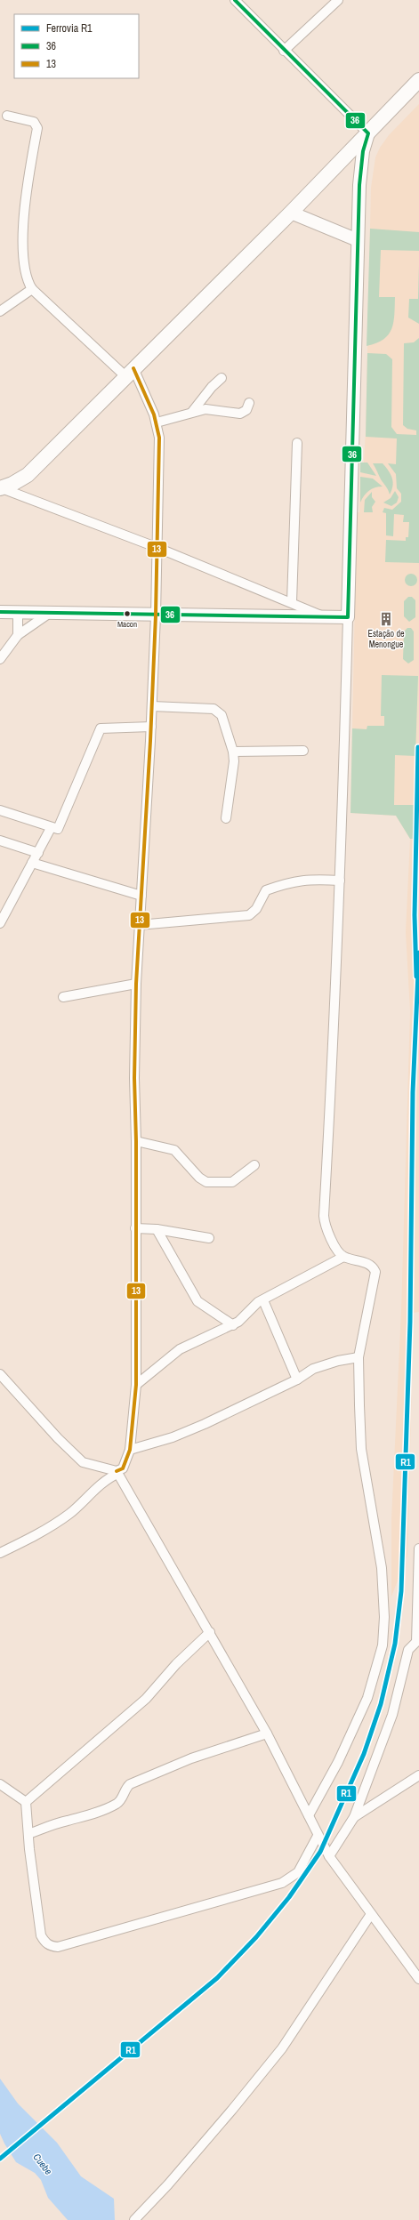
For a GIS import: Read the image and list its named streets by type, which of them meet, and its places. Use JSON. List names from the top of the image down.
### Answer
{
  "water": ["Cuebe"],
  "places": {
    "other": ["Macon"],
    "building": ["Estação de Menongue"]
  },
  "lines": ["transit line 36", "transit line 13", "rail line R1"],
  "legend": ["Ferrovia R1", "36", "13"]
}
